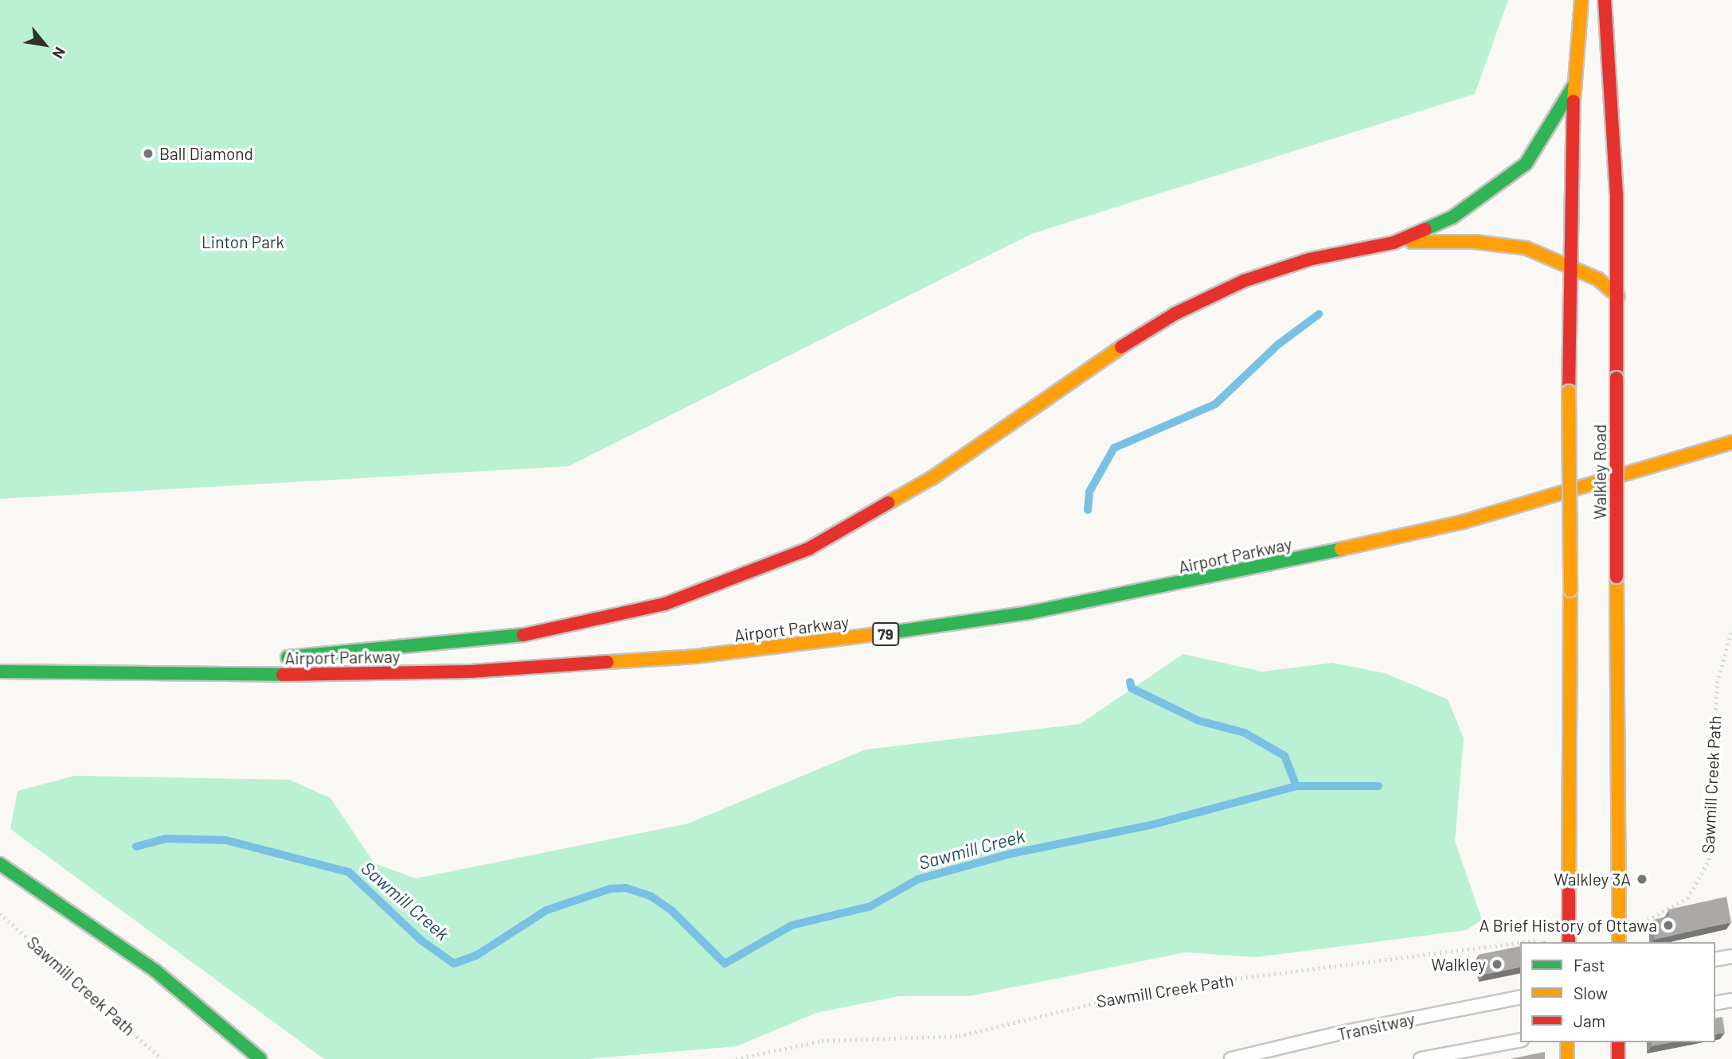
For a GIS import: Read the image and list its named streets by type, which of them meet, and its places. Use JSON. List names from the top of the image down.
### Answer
{
  "streets": {
    "main road": ["Walkley Road", "Airport Parkway", "79"],
    "lane": ["Transitway"],
    "path": ["Sawmill Creek Path"]
  },
  "water": ["Sawmill Creek"],
  "parks": ["Linton Park"],
  "places": [
    "Ball Diamond",
    "Walkley 3A",
    "A Brief History of Ottawa",
    "Walkley"
  ],
  "legend": ["Fast", "Slow", "Jam"],
  "north": "bottom right"
}
